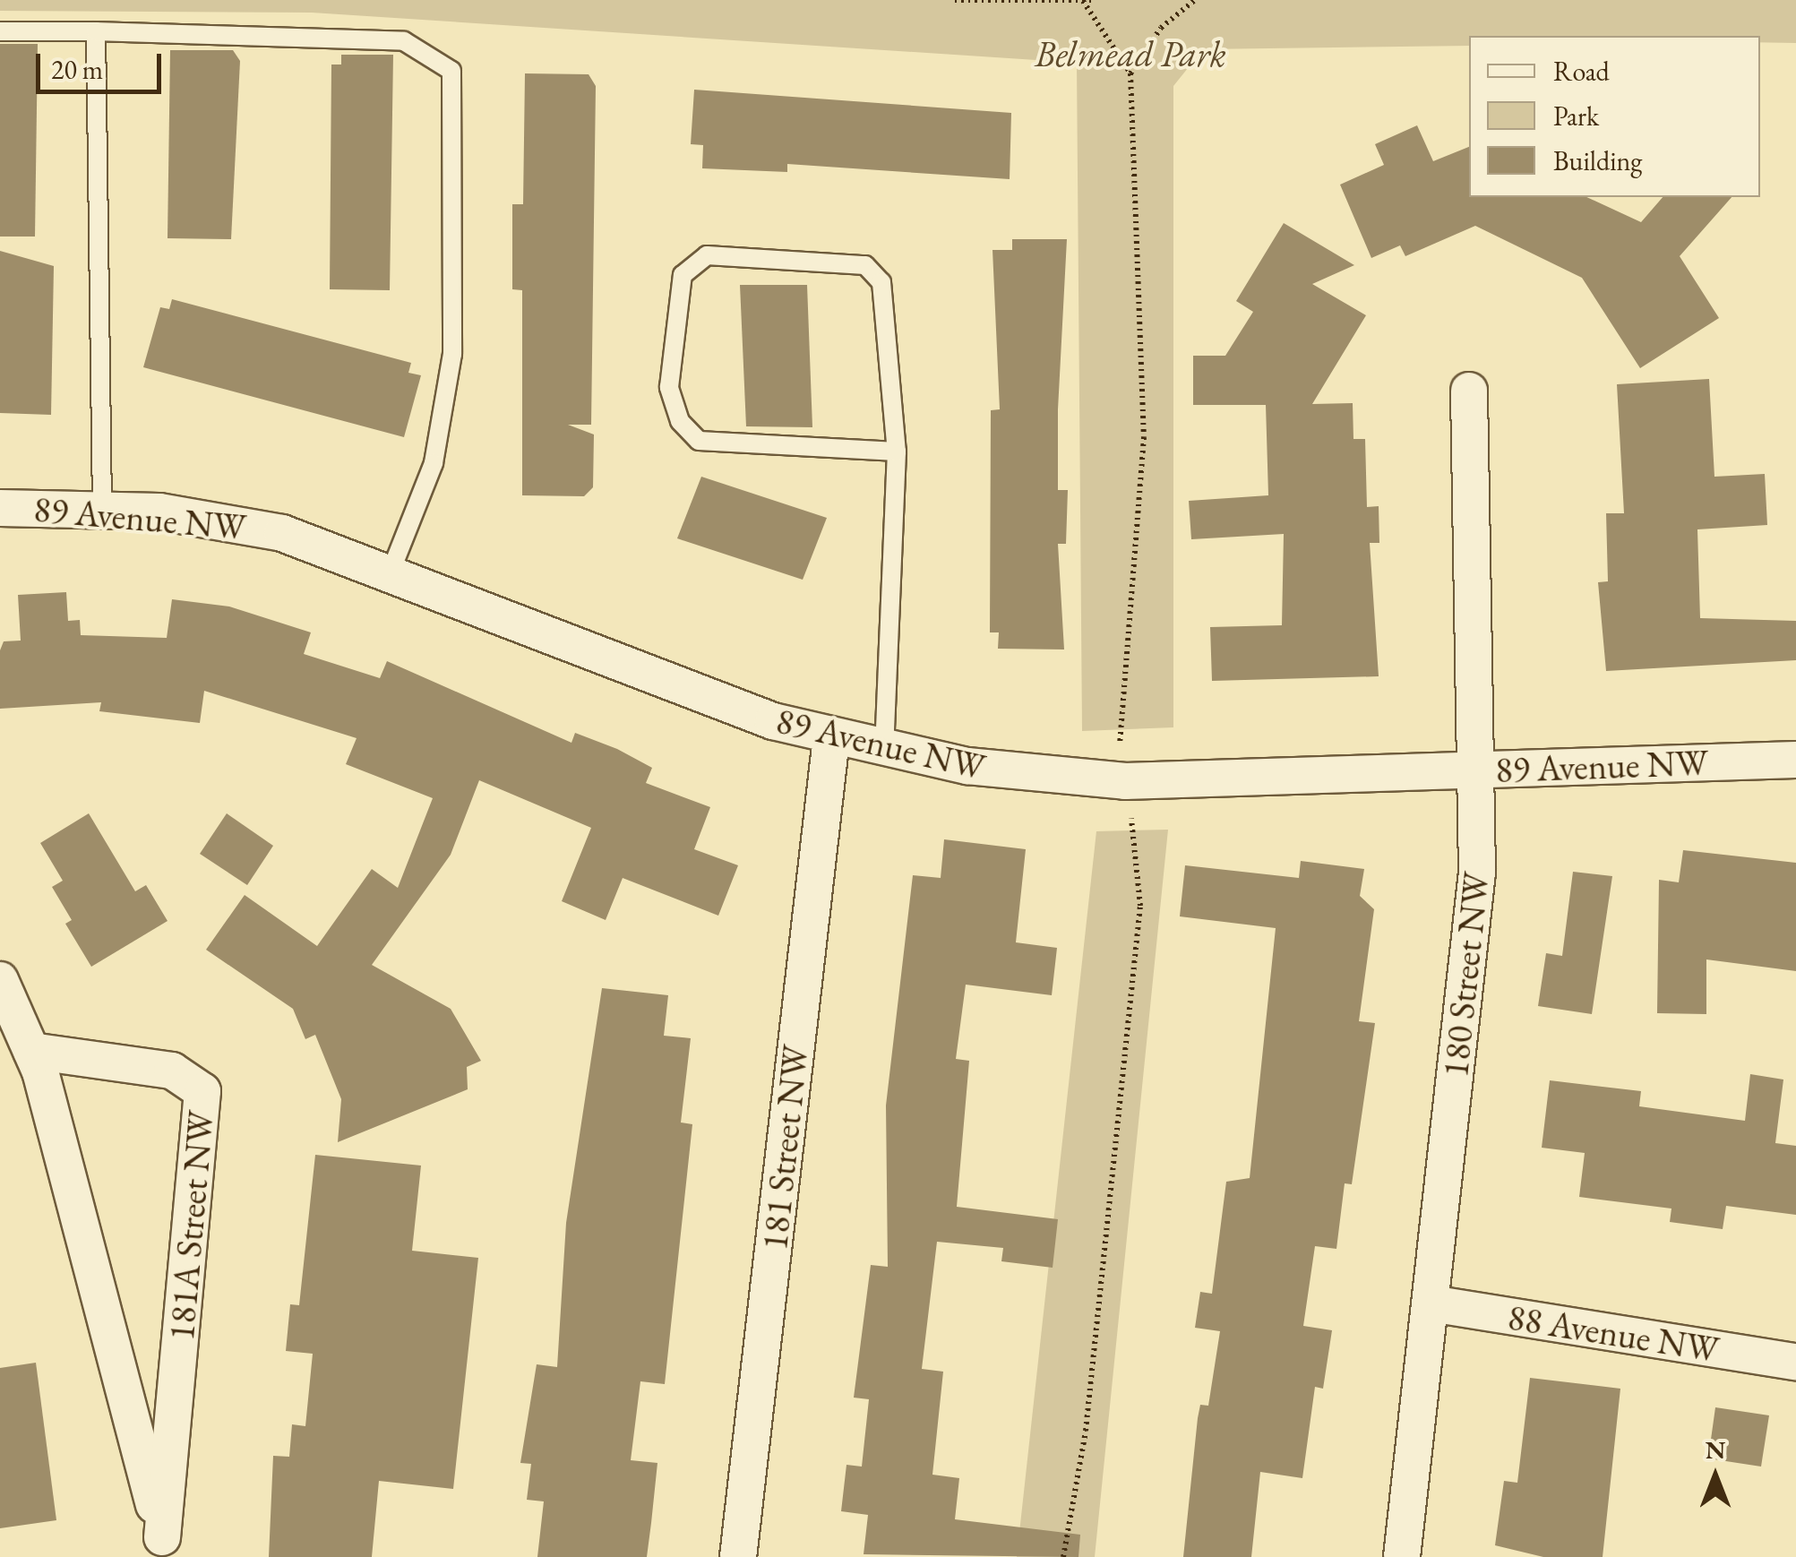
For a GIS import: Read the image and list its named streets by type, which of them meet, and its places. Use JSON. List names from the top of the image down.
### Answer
{
  "streets": {
    "street": [
      "89 Avenue NW",
      "180 Street NW",
      "181 Street NW",
      "181A Street NW",
      "88 Avenue NW"
    ]
  },
  "crossings": [
    ["89 Avenue NW", "180 Street NW"],
    ["89 Avenue NW", "181 Street NW"],
    ["180 Street NW", "88 Avenue NW"]
  ],
  "parks": ["Belmead Park"],
  "legend": ["Road", "Park", "Building"],
  "scale_bar": "20 m",
  "north": "top"
}
